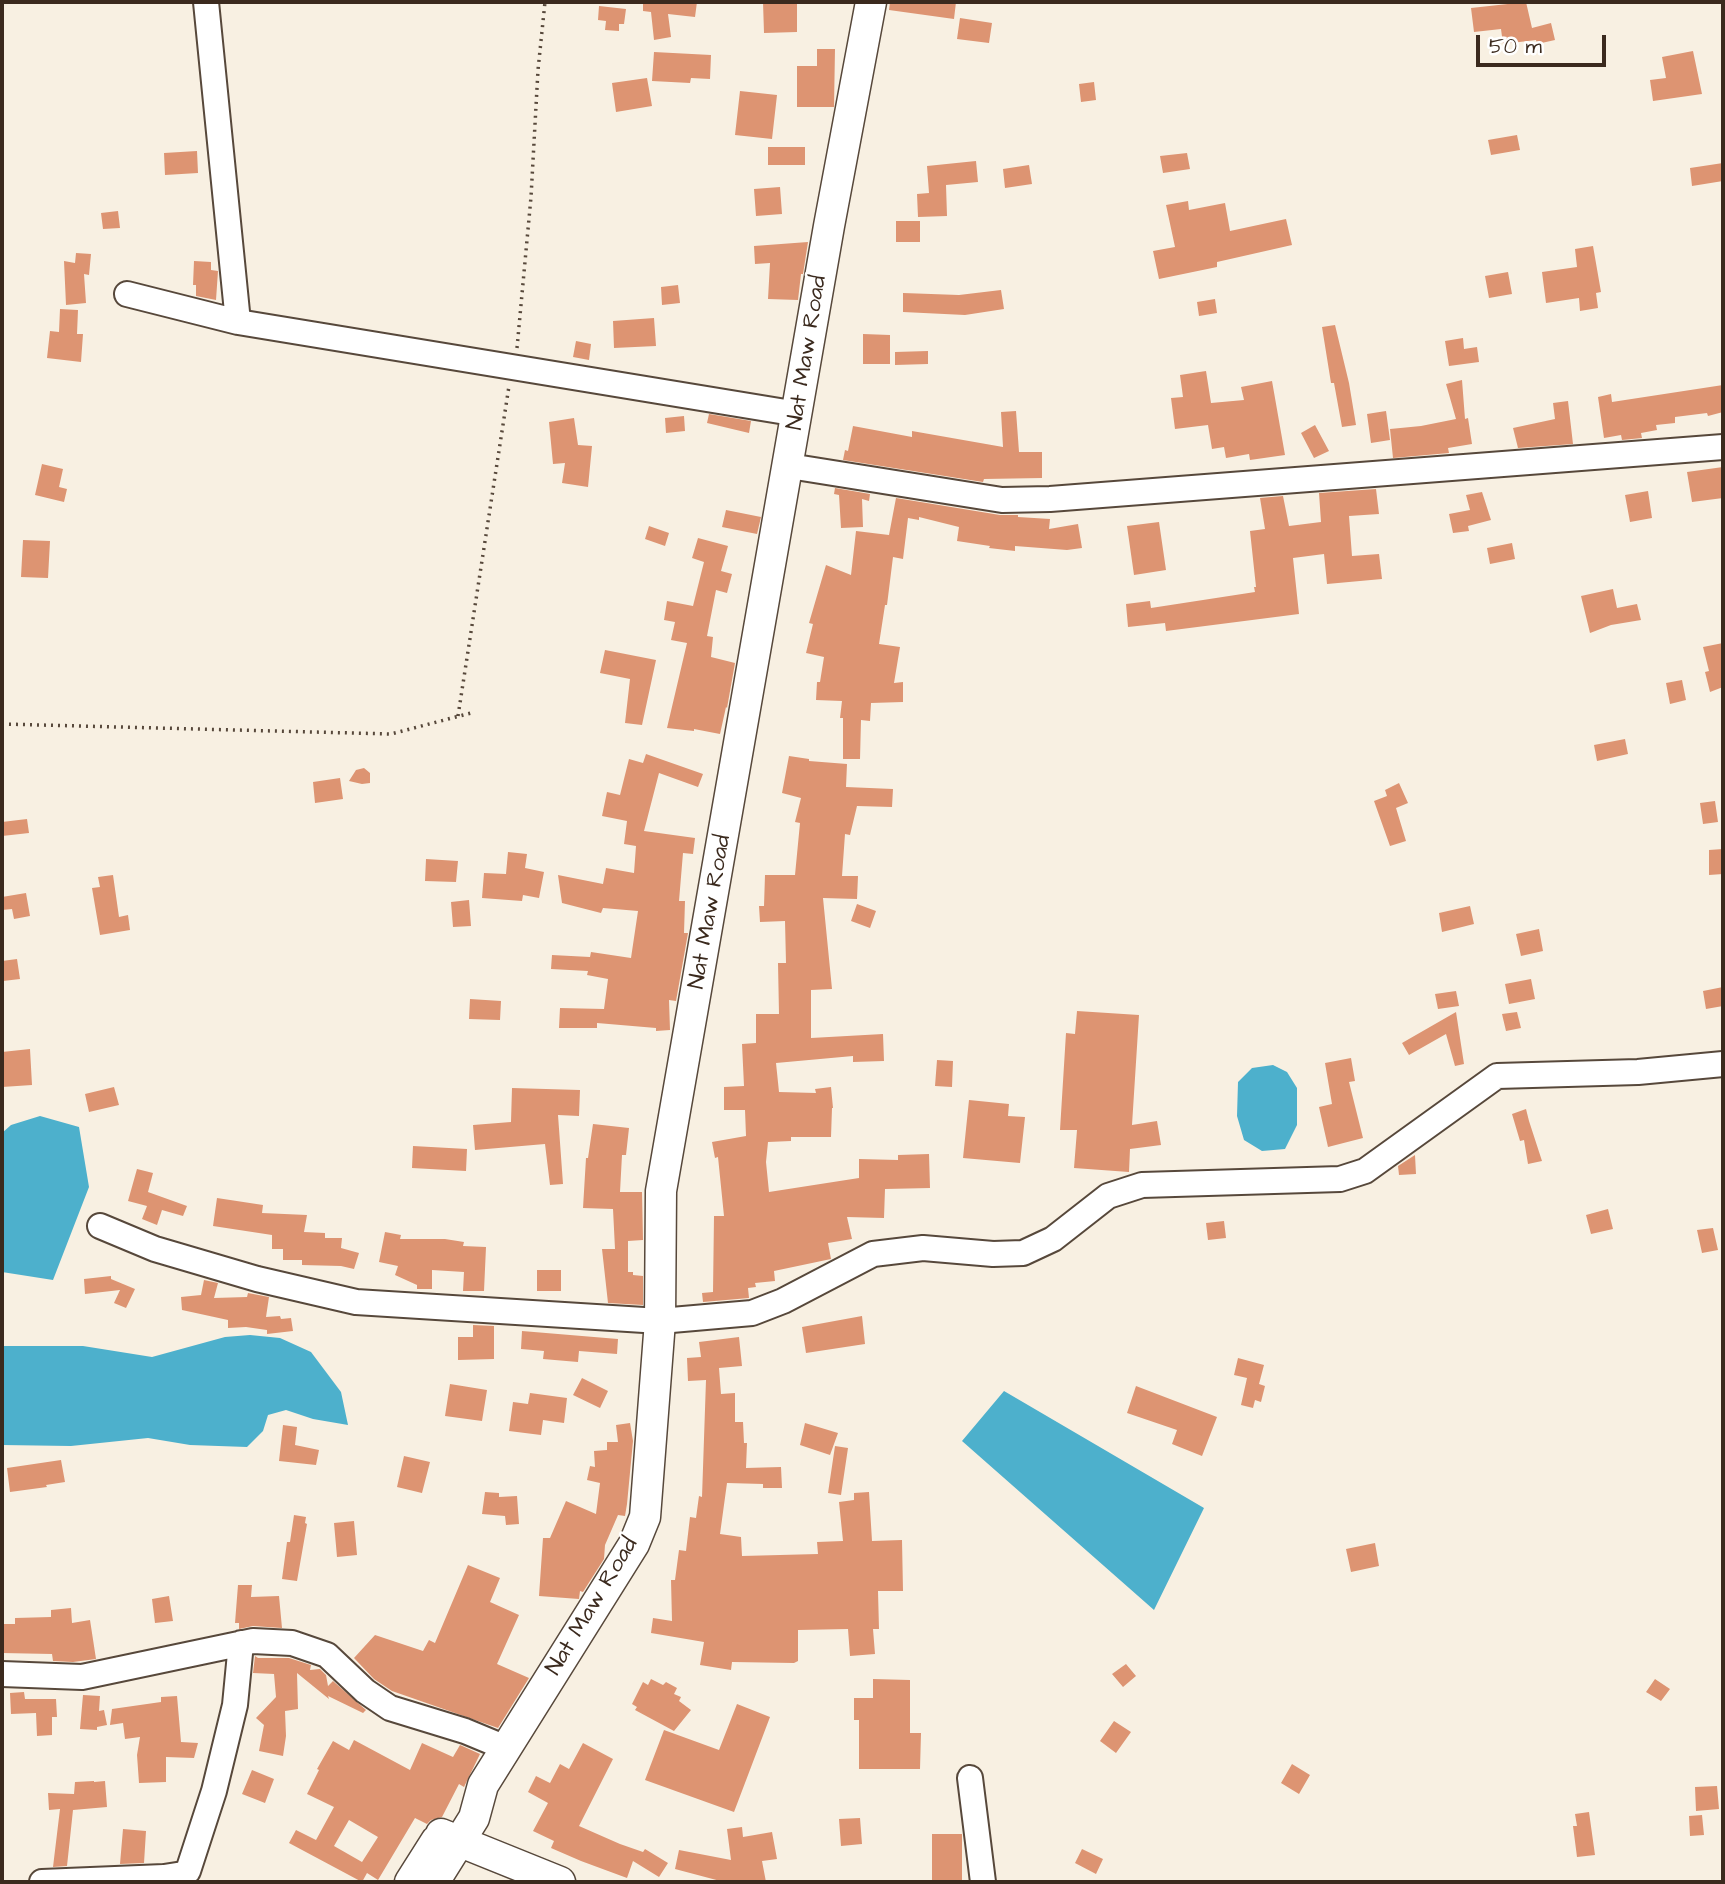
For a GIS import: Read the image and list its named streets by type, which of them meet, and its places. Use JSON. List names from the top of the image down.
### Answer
{
  "streets": {
    "main road": ["Nat Maw Road"]
  },
  "scale_bar": "50 m"
}
